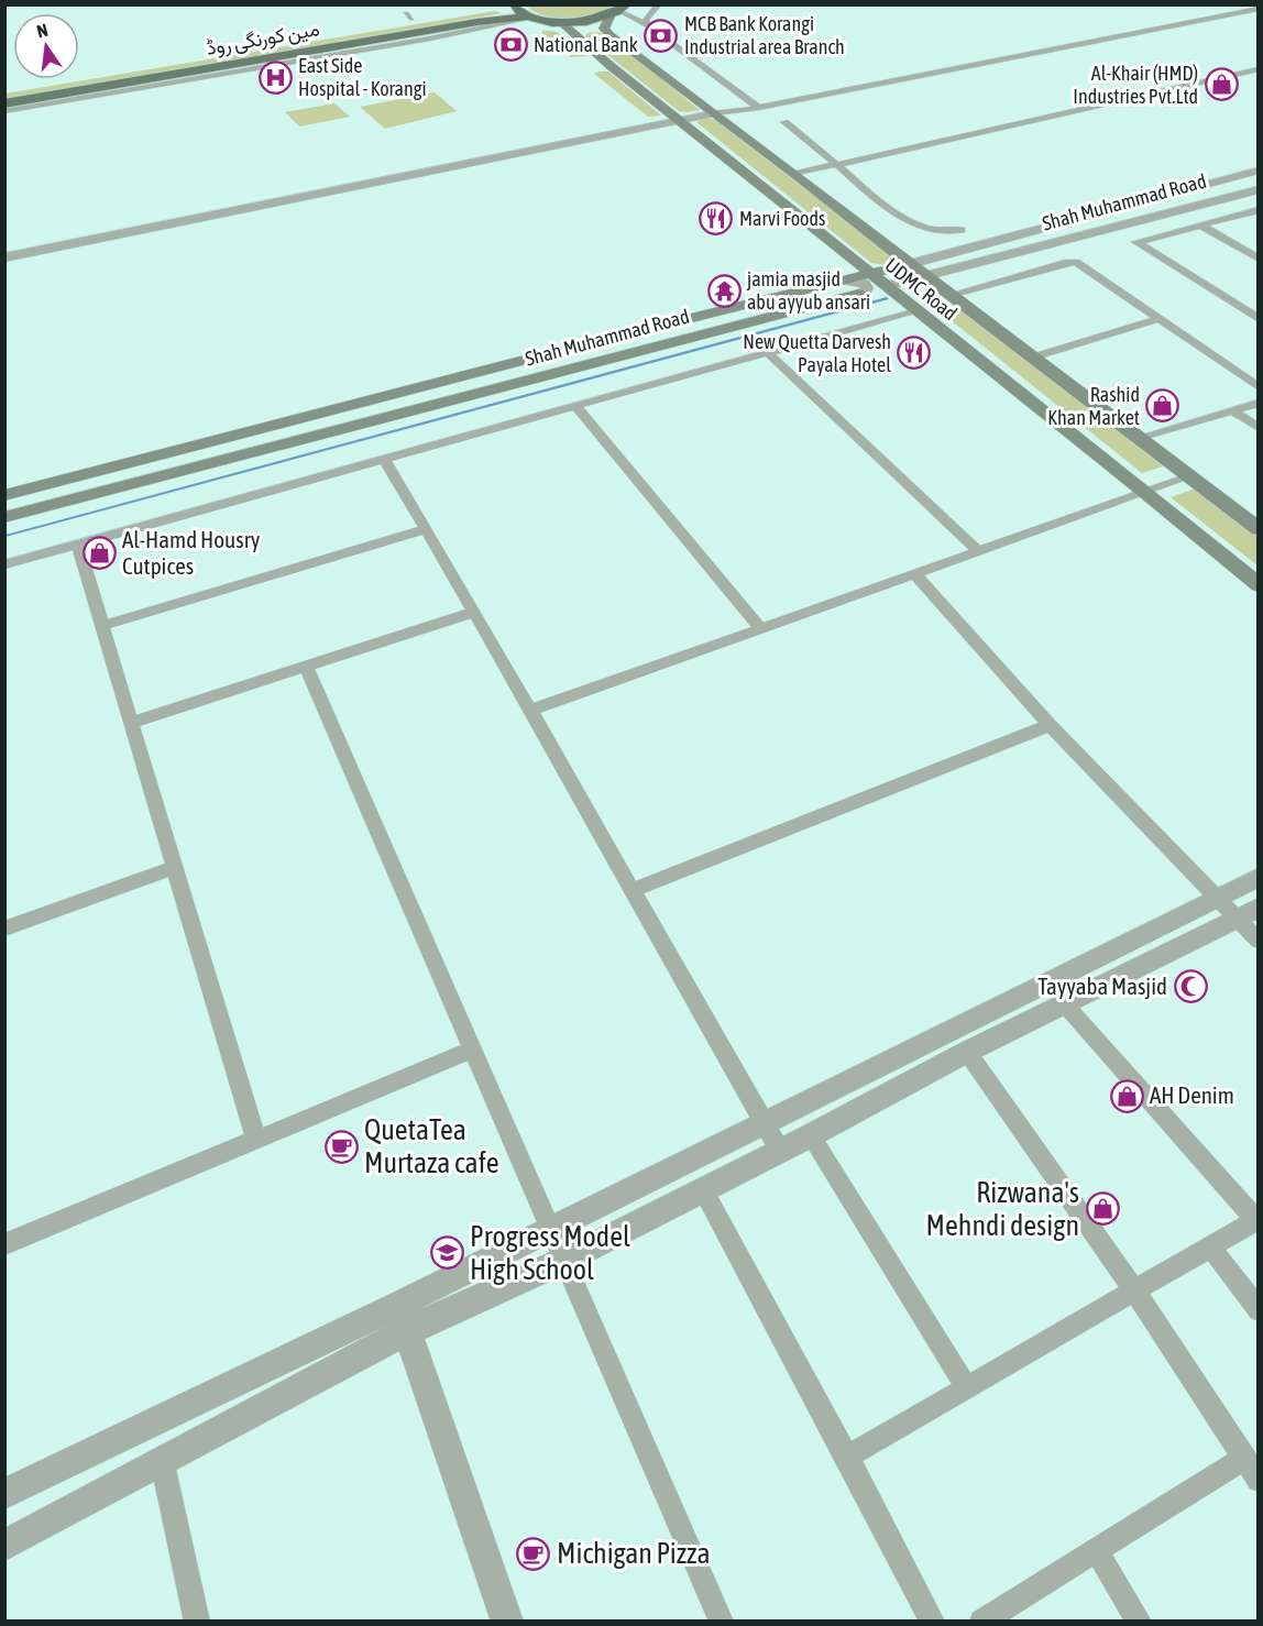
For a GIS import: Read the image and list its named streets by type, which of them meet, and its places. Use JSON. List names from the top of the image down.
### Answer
{
  "streets": {
    "main road": ["مین کورنگی روڈ", "Shah Muhammad Road", "UDMC Road"]
  },
  "crossings": [
    ["Shah Muhammad Road", "UDMC Road"]
  ],
  "places": {
    "bank": ["MCB Bank Korangi Industrial area Branch", "National Bank"],
    "hospital": ["East Side Hospital - Korangi"],
    "shop": [
      "Al-Khair (HMD) Industries Pvt.Ltd",
      "Rashid Khan Market",
      "Al-Hamd Housry Cutpices",
      "AH Denim",
      "Rizwana's Mehndi design"
    ],
    "restaurant": ["Marvi Foods", "New Quetta Darvesh Payala Hotel"],
    "temple": ["jamia masjid abu ayyub ansari"],
    "mosque": ["Tayyaba Masjid"],
    "cafe": ["QuetaTea Murtaza cafe", "Michigan Pizza"],
    "school or university": ["Progress Model High School"]
  },
  "north": "top"
}
